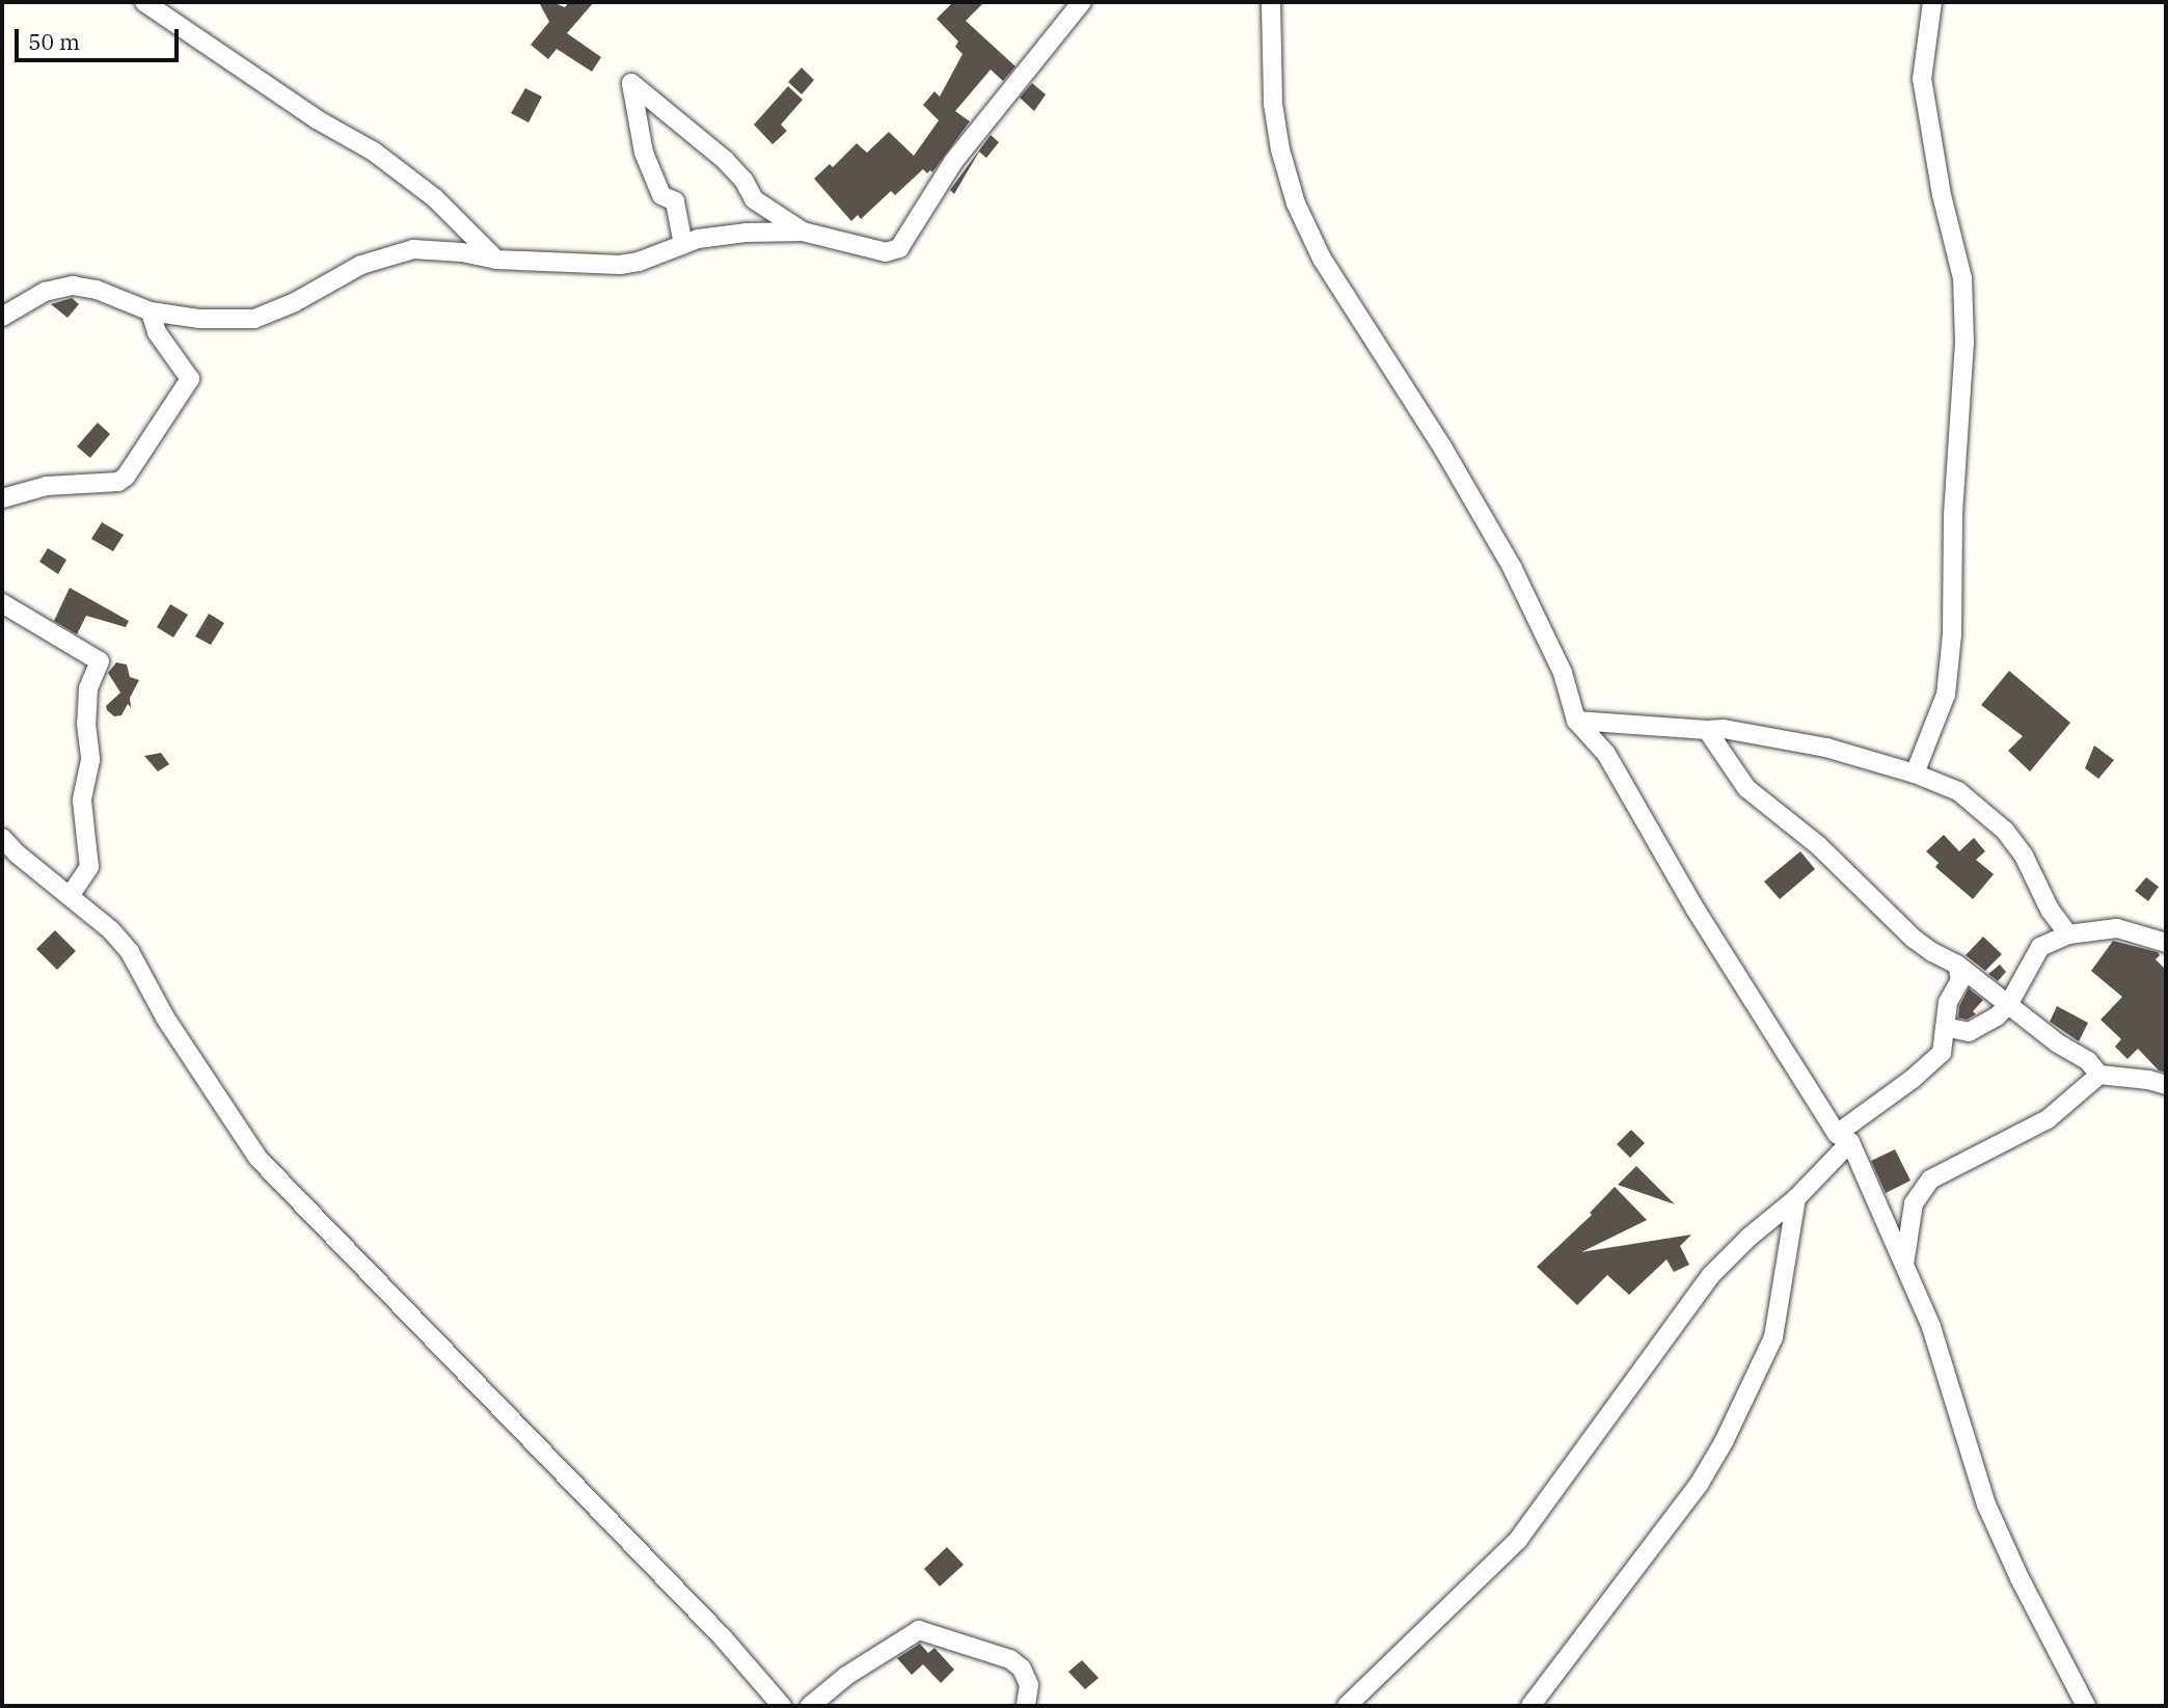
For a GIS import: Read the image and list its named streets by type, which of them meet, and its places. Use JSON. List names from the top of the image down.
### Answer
{
  "scale_bar": "50 m"
}
